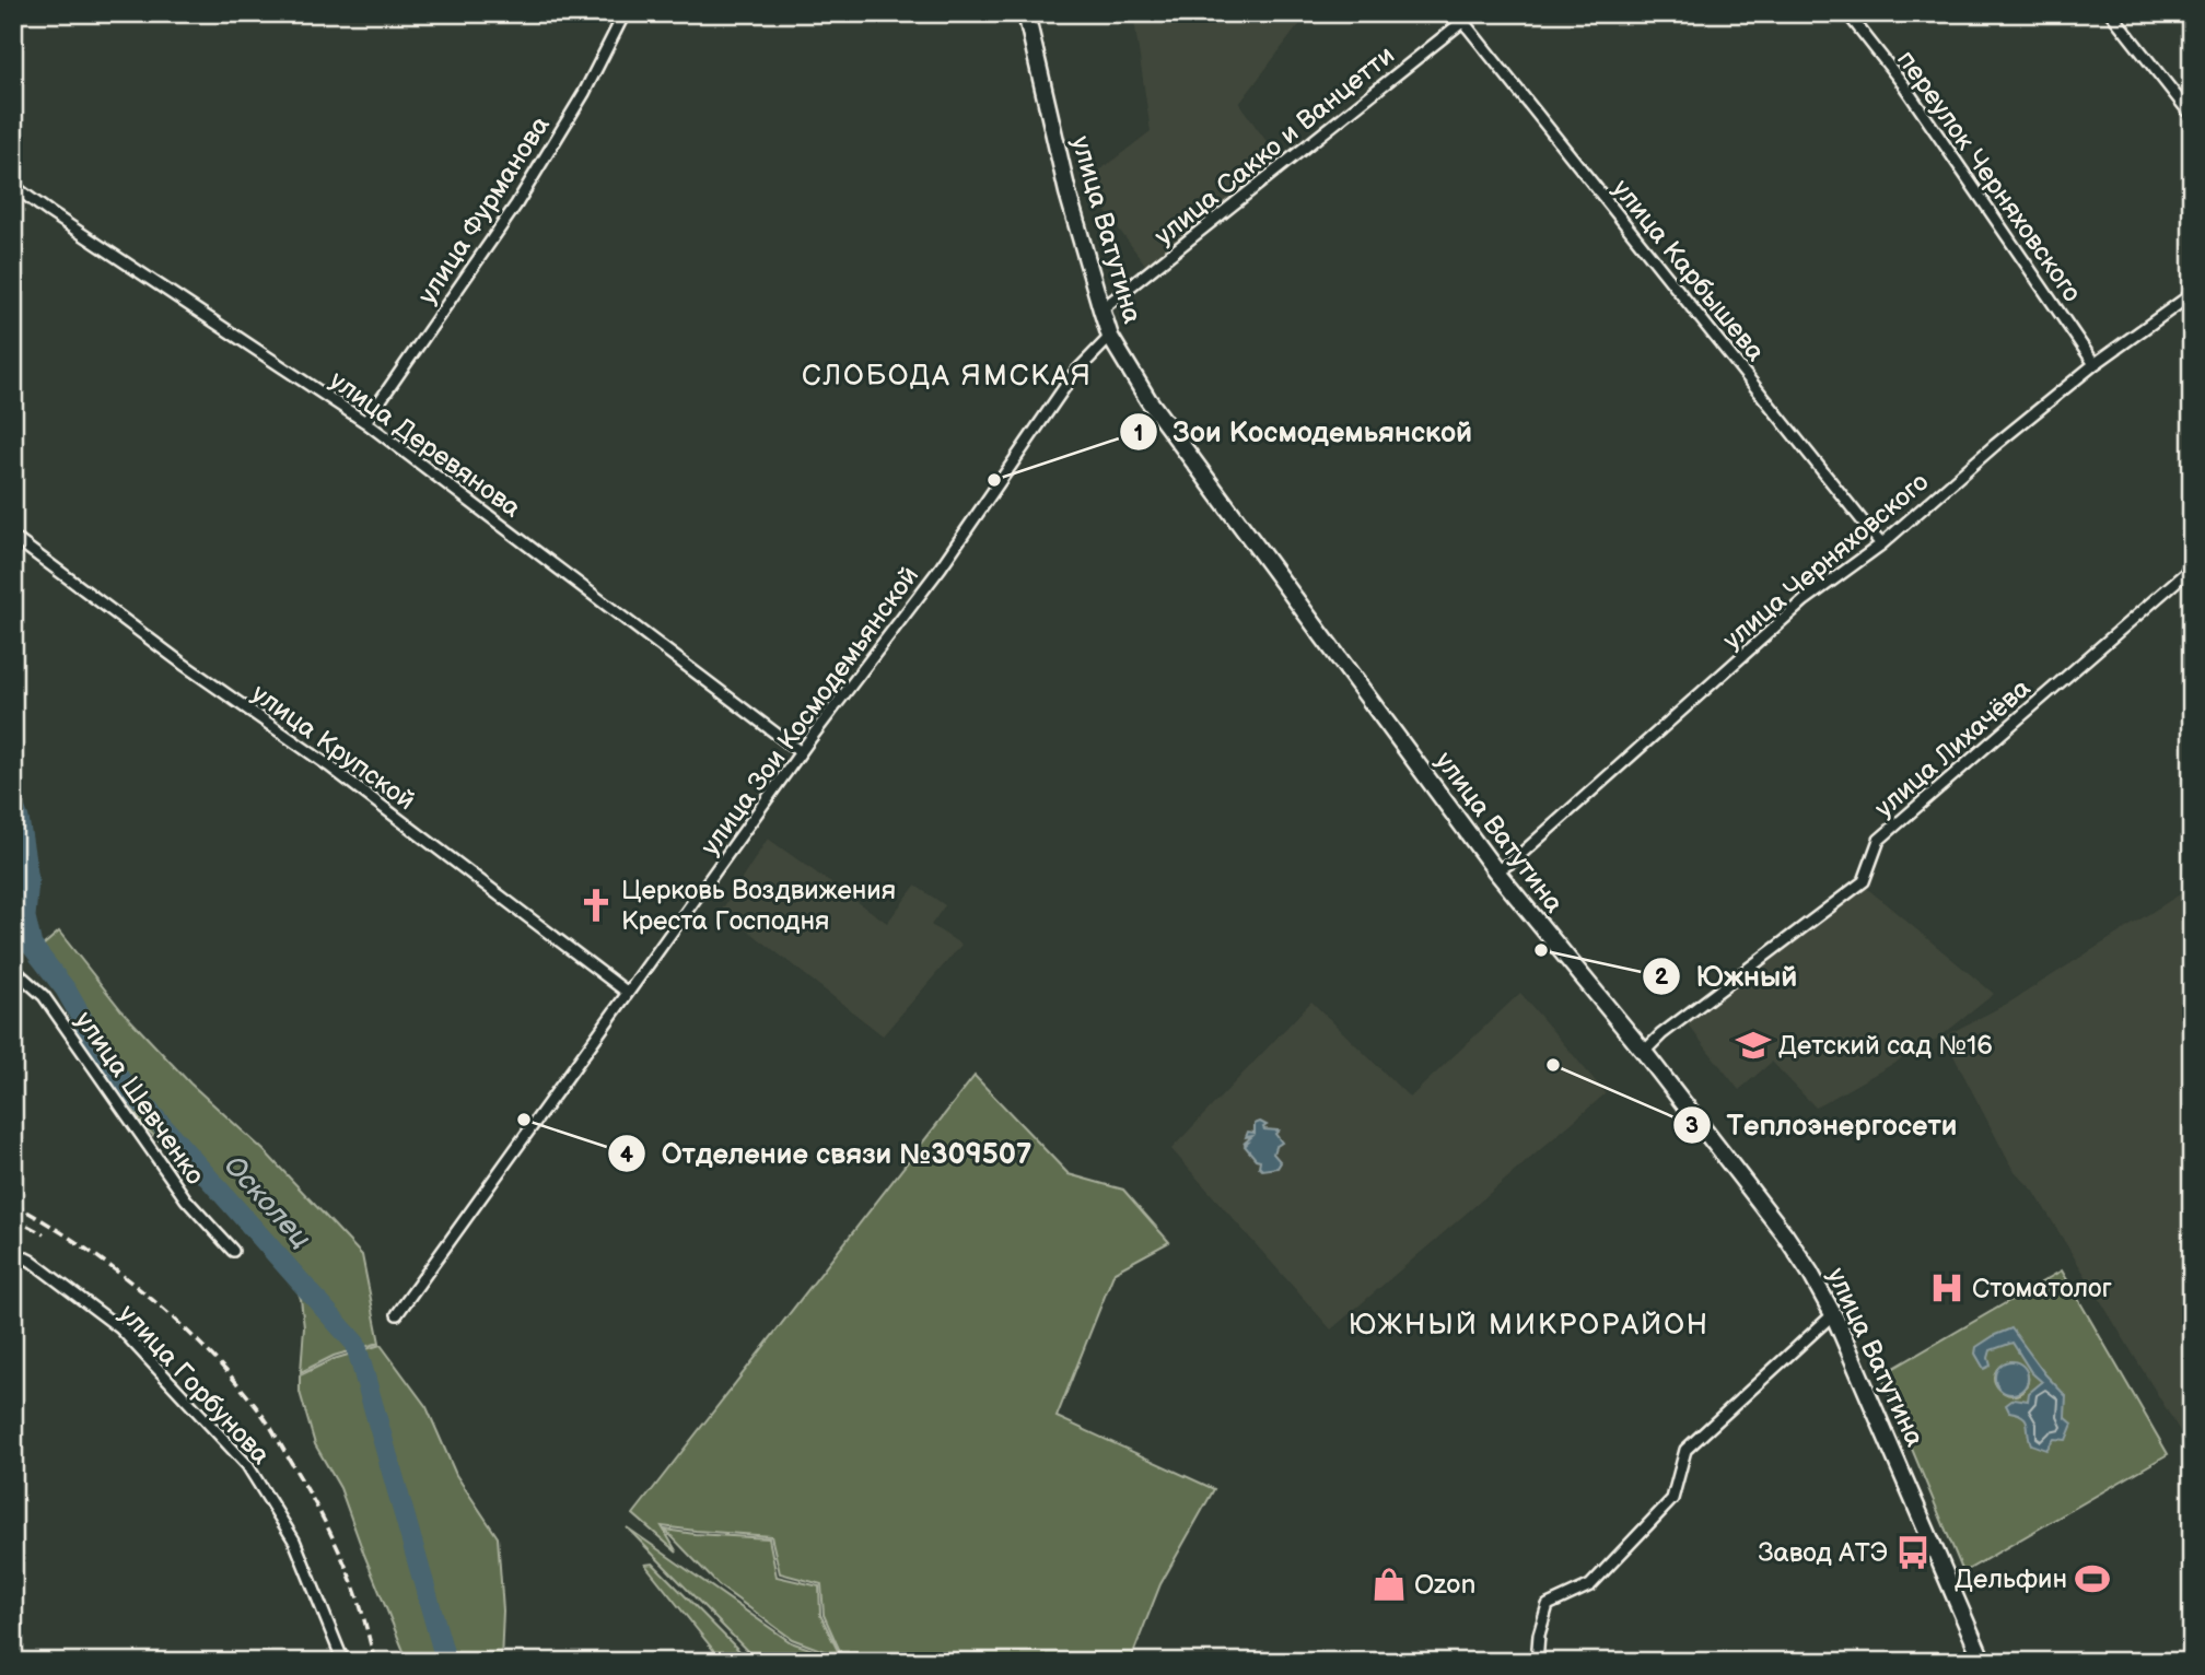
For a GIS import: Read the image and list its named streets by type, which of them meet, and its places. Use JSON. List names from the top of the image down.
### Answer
{
  "streets": {
    "main road": ["улица Ватутина"],
    "street": [
      "улица Сакко и Ванцетти",
      "переулок Черняховского",
      "улица Фурманова",
      "улица Карбышева",
      "улица Деревянова",
      "улица Черняховского",
      "улица Зои Космодемьянской",
      "улица Крупской",
      "улица Лихачёва",
      "улица Шевченко",
      "улица Горбунова"
    ]
  },
  "crossings": [
    ["улица Сакко и Ванцетти", "улица Ватутина"],
    ["улица Сакко и Ванцетти", "улица Карбышева"],
    ["переулок Черняховского", "улица Черняховского"],
    ["улица Фурманова", "улица Деревянова"],
    ["улица Ватутина", "улица Черняховского"],
    ["улица Ватутина", "улица Зои Космодемьянской"],
    ["улица Ватутина", "улица Лихачёва"],
    ["улица Карбышева", "улица Черняховского"],
    ["улица Деревянова", "улица Зои Космодемьянской"],
    ["улица Зои Космодемьянской", "улица Крупской"]
  ],
  "districts": ["СЛОБОДА ЯМСКАЯ", "ЮЖНЫЙ МИКРОРАЙОН"],
  "water": ["Осколец"],
  "places": {
    "other": [
      "Зои Космодемьянской",
      "Южный",
      "Теплоэнергосети",
      "Отделение связи №309507"
    ],
    "church": ["Церковь Воздвижения Креста Господня"],
    "school or university": ["Детский сад №16"],
    "hospital": ["Стоматолог"],
    "bus stop": ["Завод АТЭ"],
    "sports": ["Дельфин"],
    "shop": ["Ozon"]
  }
}
